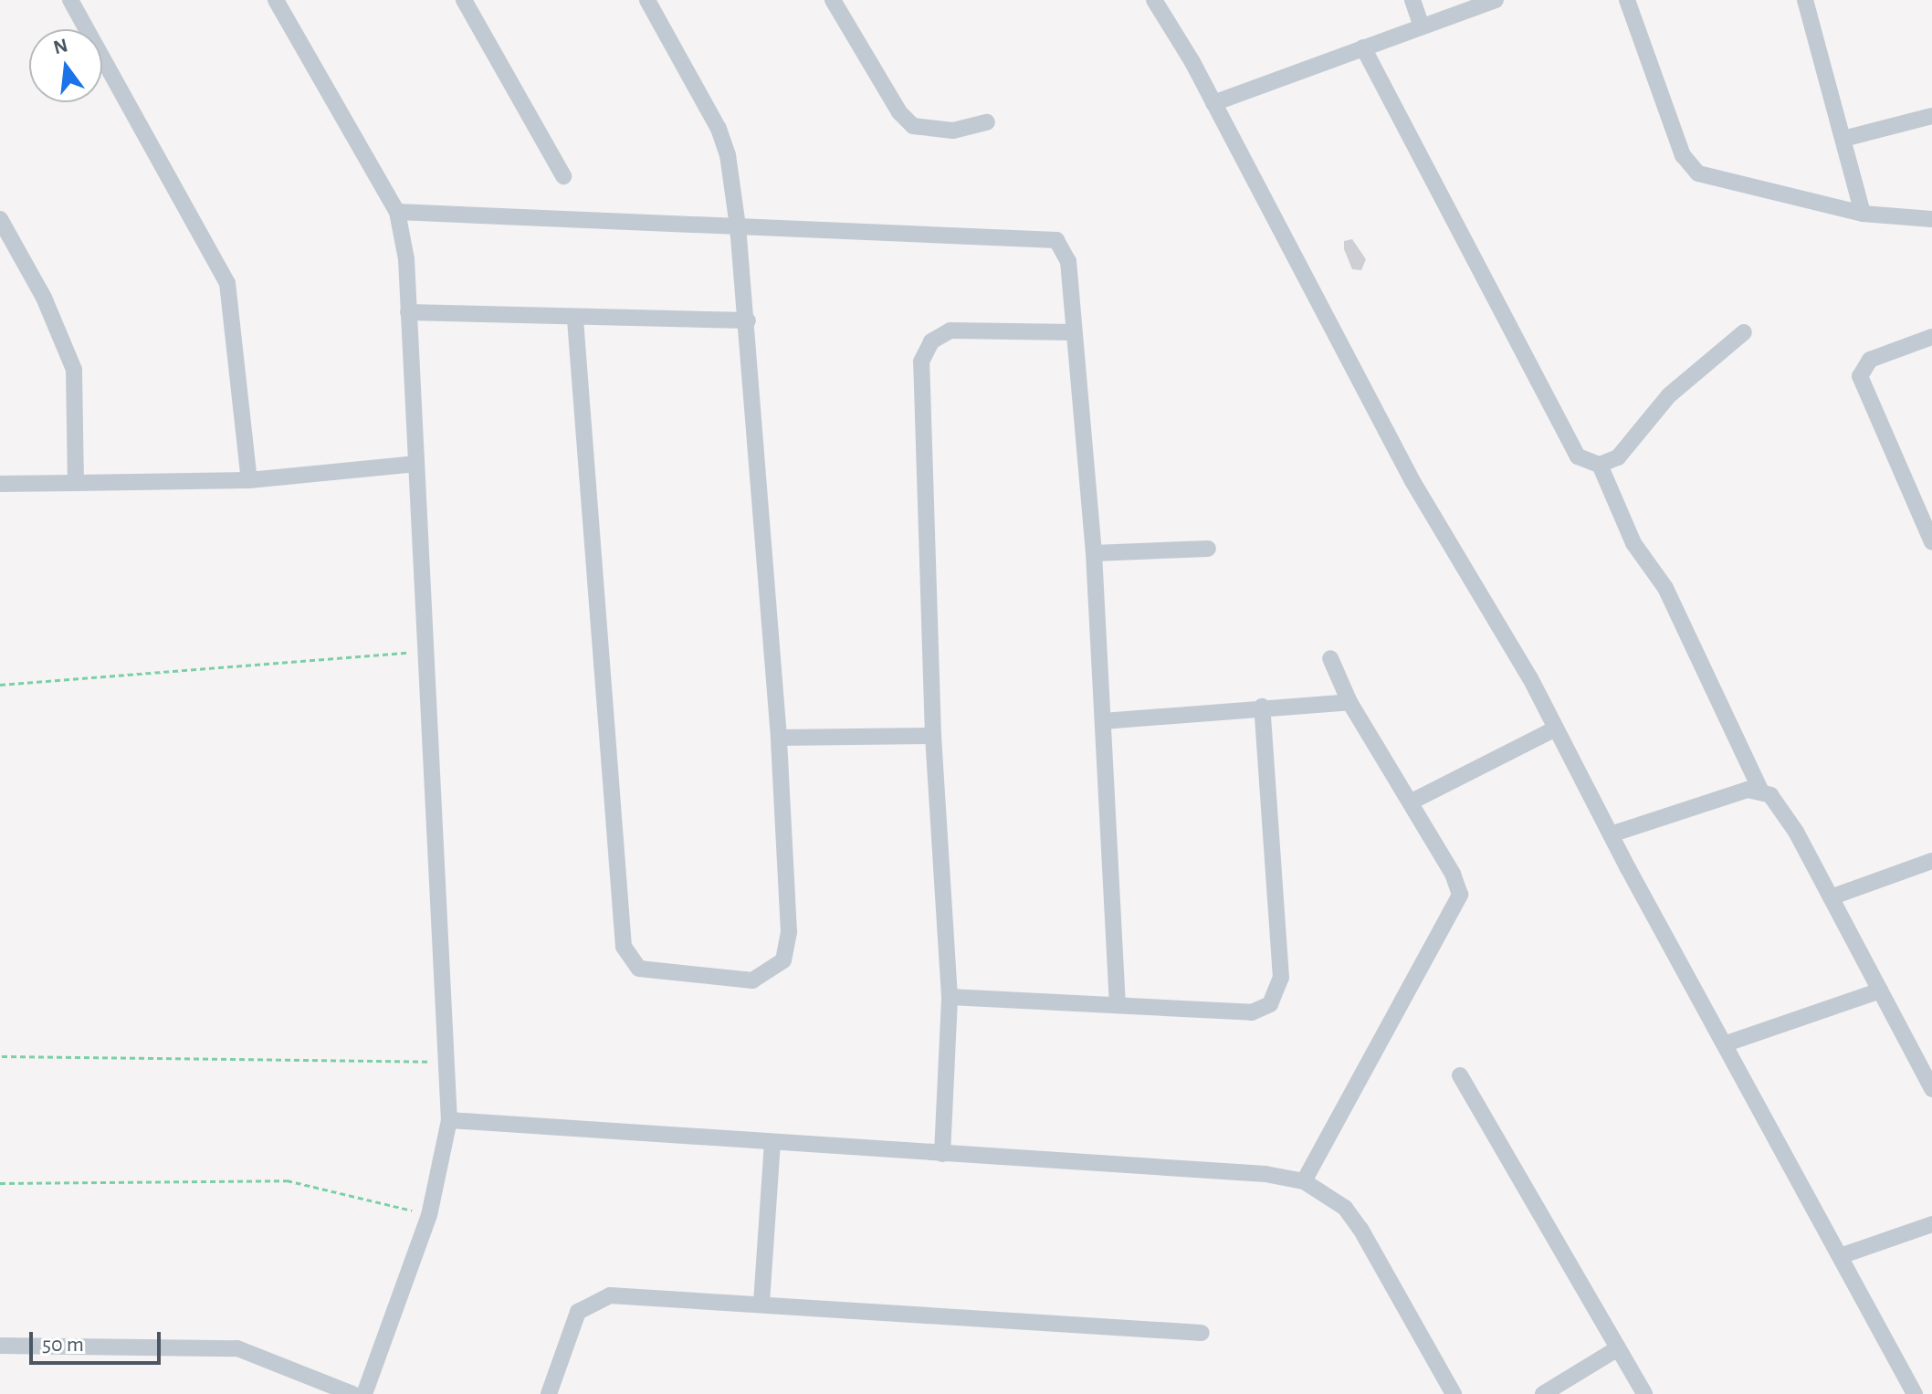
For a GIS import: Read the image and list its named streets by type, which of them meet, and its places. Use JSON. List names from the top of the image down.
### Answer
{
  "scale_bar": "50 m",
  "north": "top"
}
